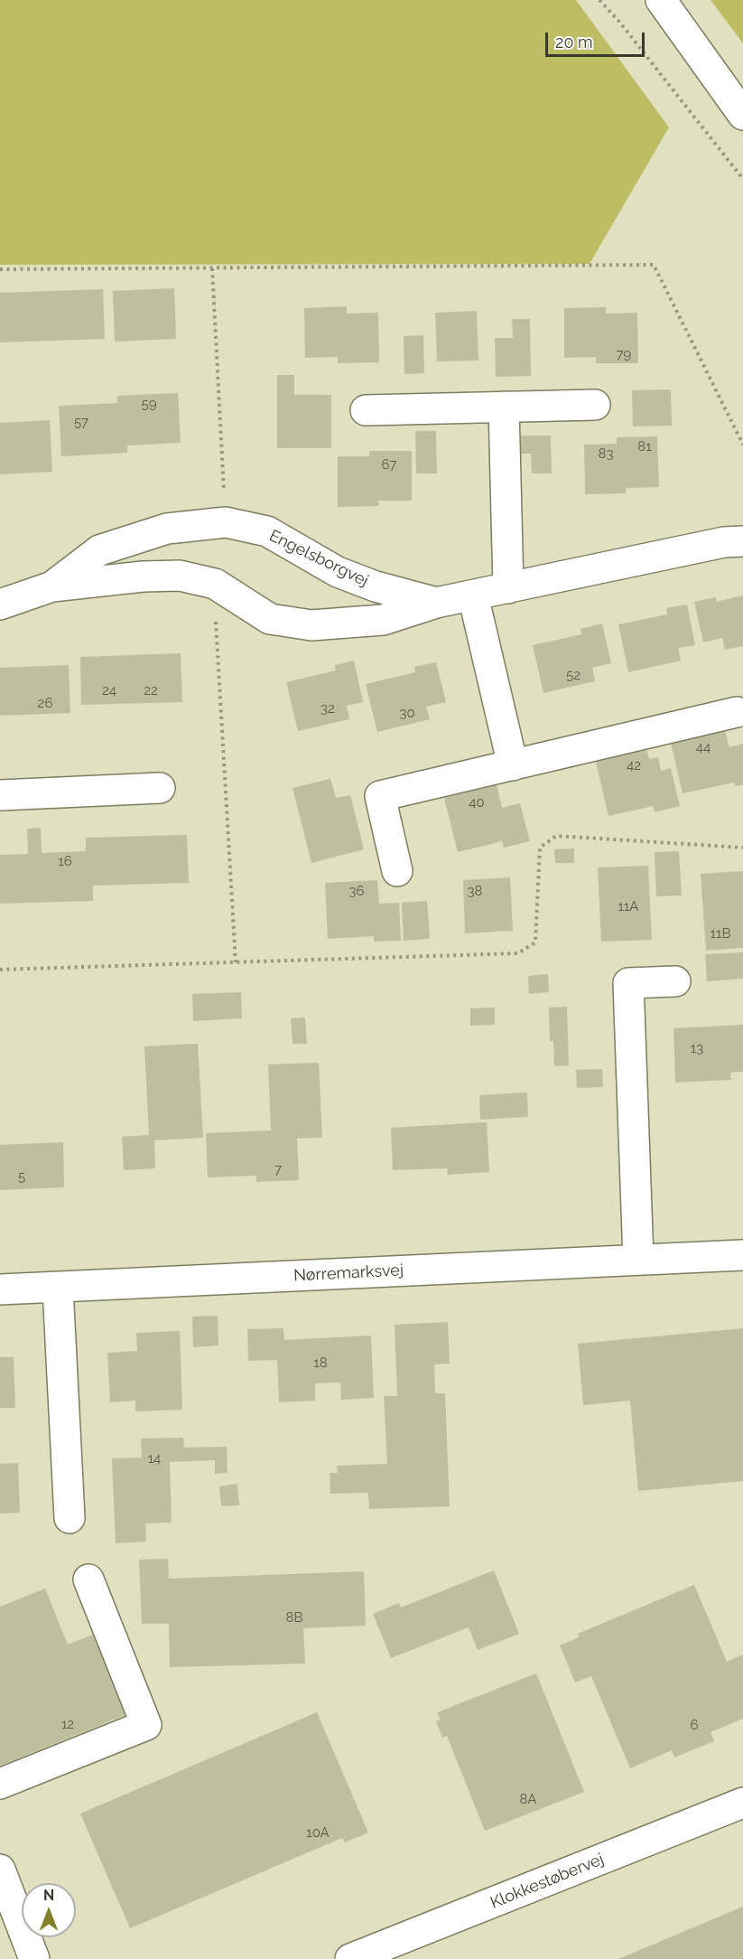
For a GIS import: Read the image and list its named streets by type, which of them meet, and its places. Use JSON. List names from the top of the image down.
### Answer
{
  "streets": {
    "street": ["Engelsborgvej", "Nørremarksvej", "Klokkestøbervej"]
  },
  "house_numbers": [
    "79",
    "59",
    "57",
    "81",
    "83",
    "67",
    "52",
    "24",
    "22",
    "26",
    "32",
    "30",
    "44",
    "42",
    "40",
    "16",
    "36",
    "38",
    "11A",
    "11B",
    "13",
    "7",
    "5",
    "18",
    "14",
    "8B",
    "12",
    "6",
    "8A",
    "10A"
  ],
  "scale_bar": "20 m",
  "north": "top"
}
